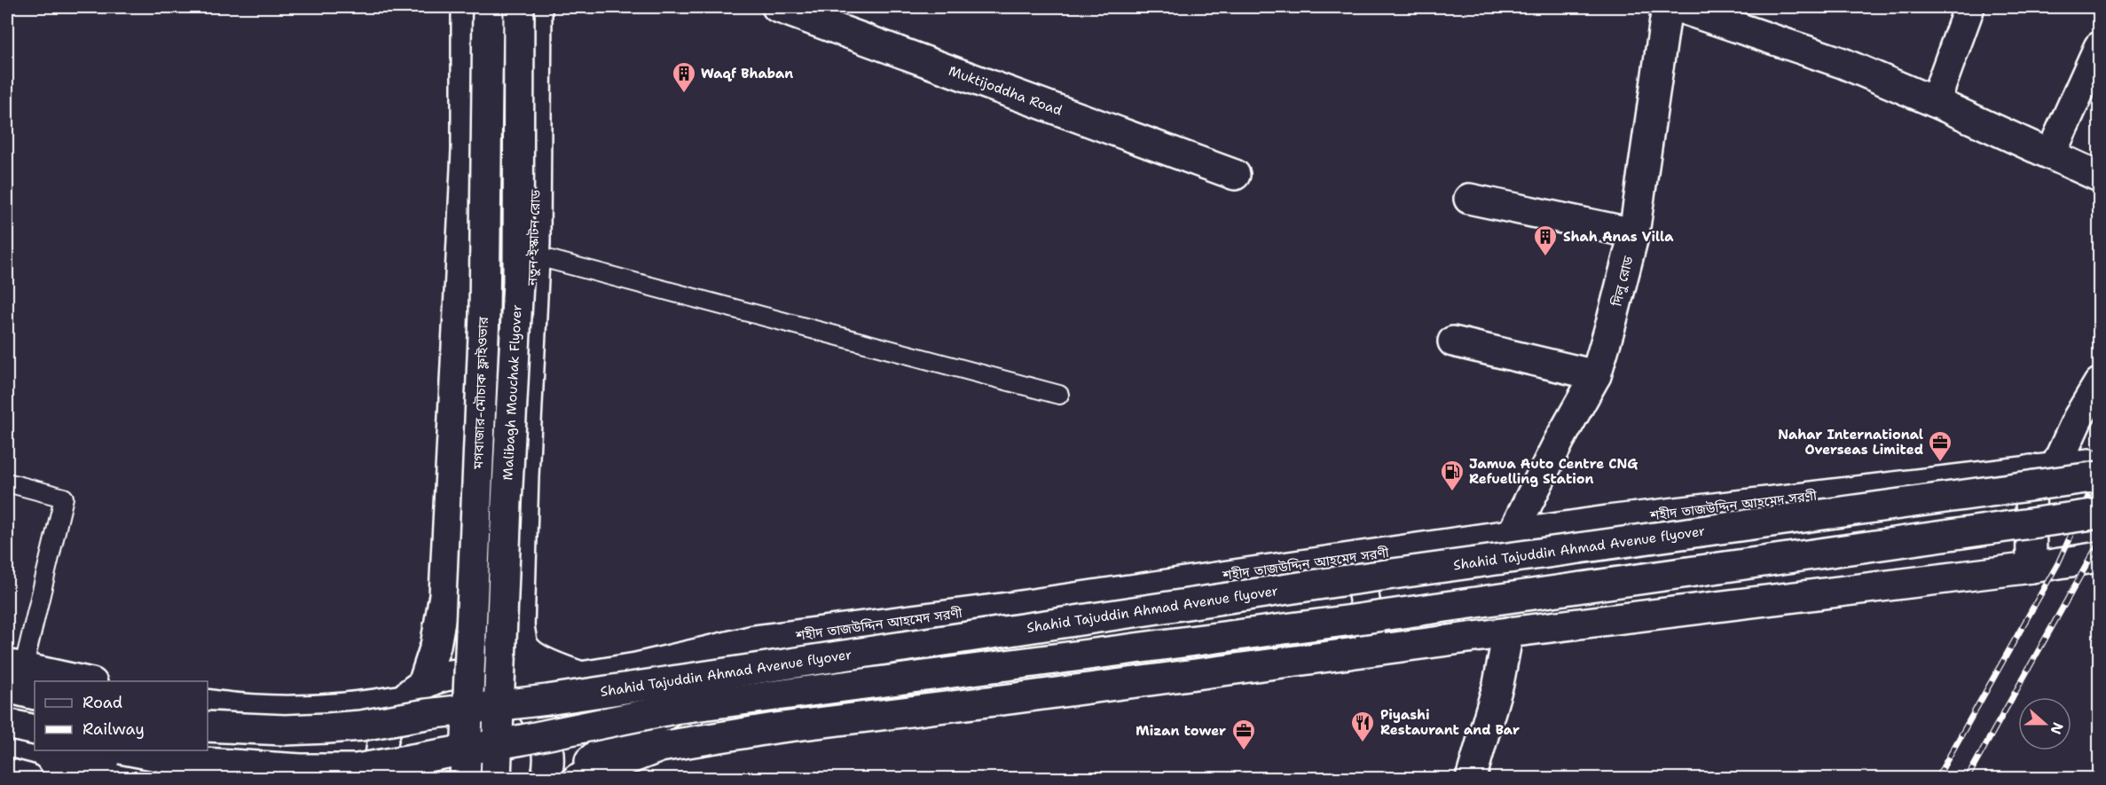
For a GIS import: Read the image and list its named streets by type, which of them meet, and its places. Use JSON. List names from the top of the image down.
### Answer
{
  "streets": {
    "main road": [
      "Muktijoddha Road",
      "নতুন ইস্কাটন রোড",
      "দিলু রোড",
      "মগবাজার-মৌচাক ফ্লাইওভার",
      "Malibagh Mouchak Flyover",
      "শহীদ তাজউদ্দিন আহমেদ সরণী",
      "Shahid Tajuddin Ahmad Avenue flyover"
    ]
  },
  "crossings": [
    ["নতুন ইস্কাটন রোড", "শহীদ তাজউদ্দিন আহমেদ সরণী"],
    ["দিলু রোড", "শহীদ তাজউদ্দিন আহমেদ সরণী"]
  ],
  "places": {
    "building": ["Waqf Bhaban", "Shah Anas Villa"],
    "office": ["Nahar International Overseas Limited", "Mizan tower"],
    "fuel station": ["Jamua Auto Centre CNG Refuelling Station"],
    "restaurant": ["Piyashi Restaurant and Bar"]
  },
  "legend": ["Road", "Railway"],
  "north": "right"
}
